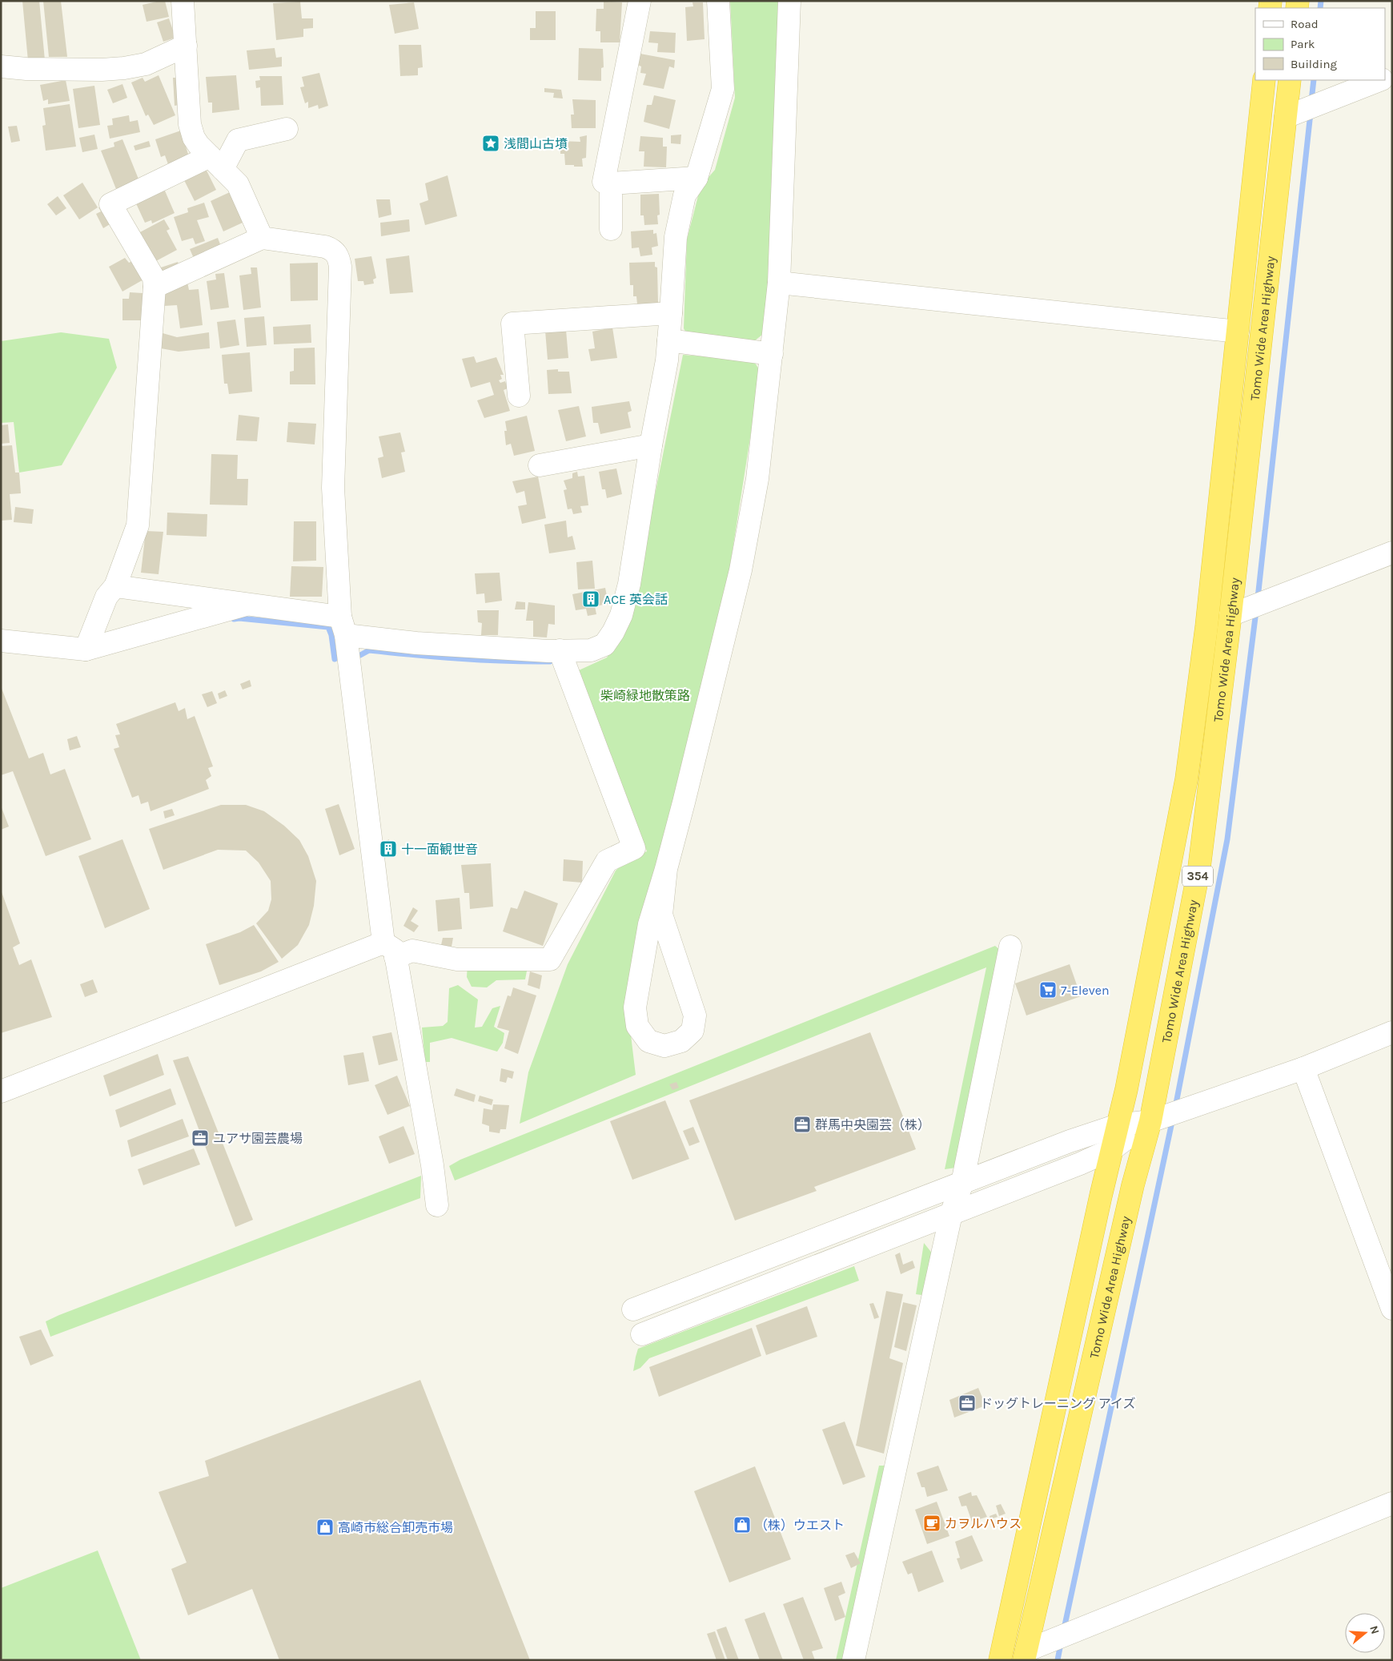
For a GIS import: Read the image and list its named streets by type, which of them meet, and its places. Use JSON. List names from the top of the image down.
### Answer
{
  "streets": {
    "highway": ["Tomo Wide Area Highway", "354"]
  },
  "parks": ["柴崎緑地散策路"],
  "places": {
    "place": ["浅間山古墳"],
    "building": ["ACE 英会話", "十一面観世音"],
    "supermarket": ["7-Eleven"],
    "office": ["群馬中央園芸（株）", "ユアサ園芸農場", "ドッグトレーニング アイズ"],
    "cafe": ["カヲルハウス"],
    "shop": ["（株）ウエスト", "高崎市総合卸売市場"]
  },
  "legend": ["Road", "Park", "Building"],
  "north": "right"
}
